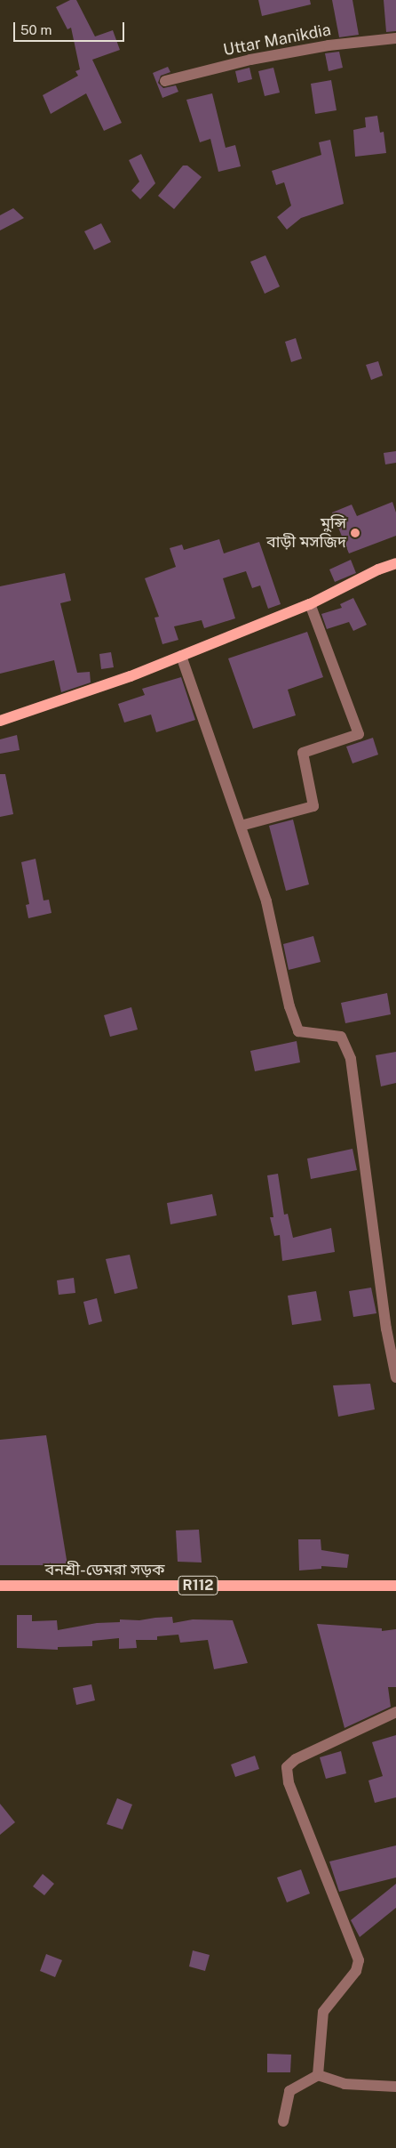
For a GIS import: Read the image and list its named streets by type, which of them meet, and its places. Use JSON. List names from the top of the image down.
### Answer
{
  "streets": {
    "main road": ["বনশ্রী-ডেমরা সড়ক", "R112"],
    "street": ["Uttar Manikdia"]
  },
  "places": ["মুন্সি বাড়ী মসজিদ"],
  "scale_bar": "50 m"
}
